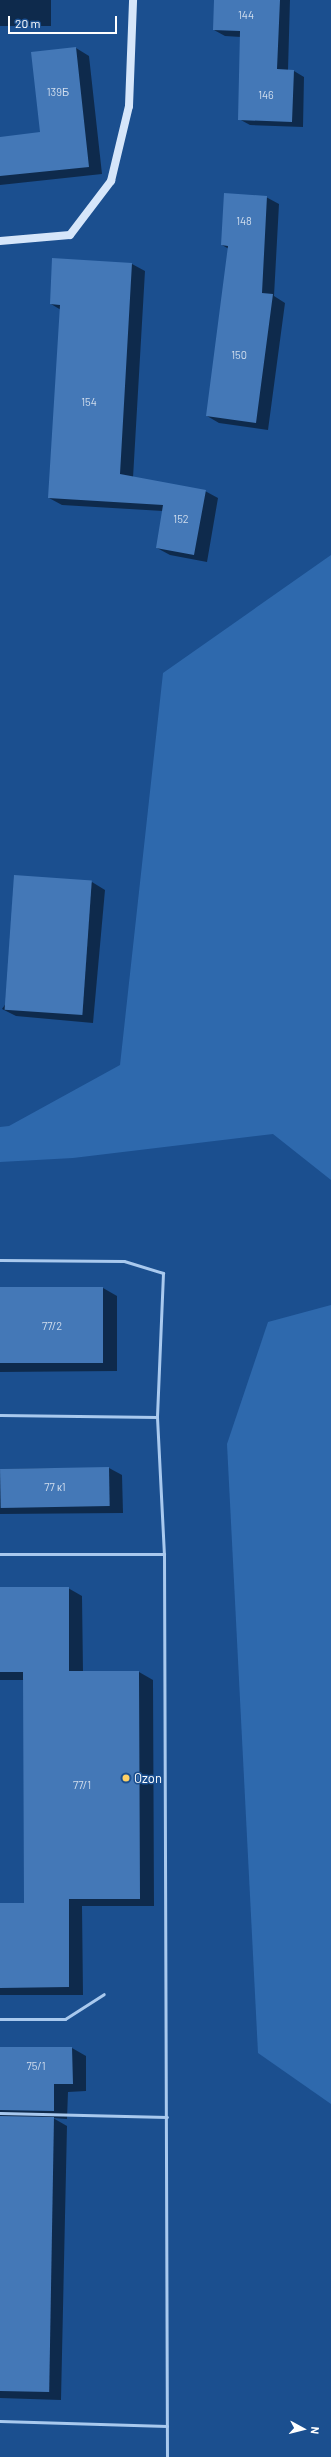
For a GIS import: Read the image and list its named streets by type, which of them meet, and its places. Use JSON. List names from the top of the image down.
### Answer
{
  "places": ["Ozon"],
  "house_numbers": [
    "144",
    "139Б",
    "146",
    "148",
    "150",
    "154",
    "152",
    "77/2",
    "77 к1",
    "77/1",
    "75/1"
  ],
  "scale_bar": "20 m",
  "north": "right"
}
